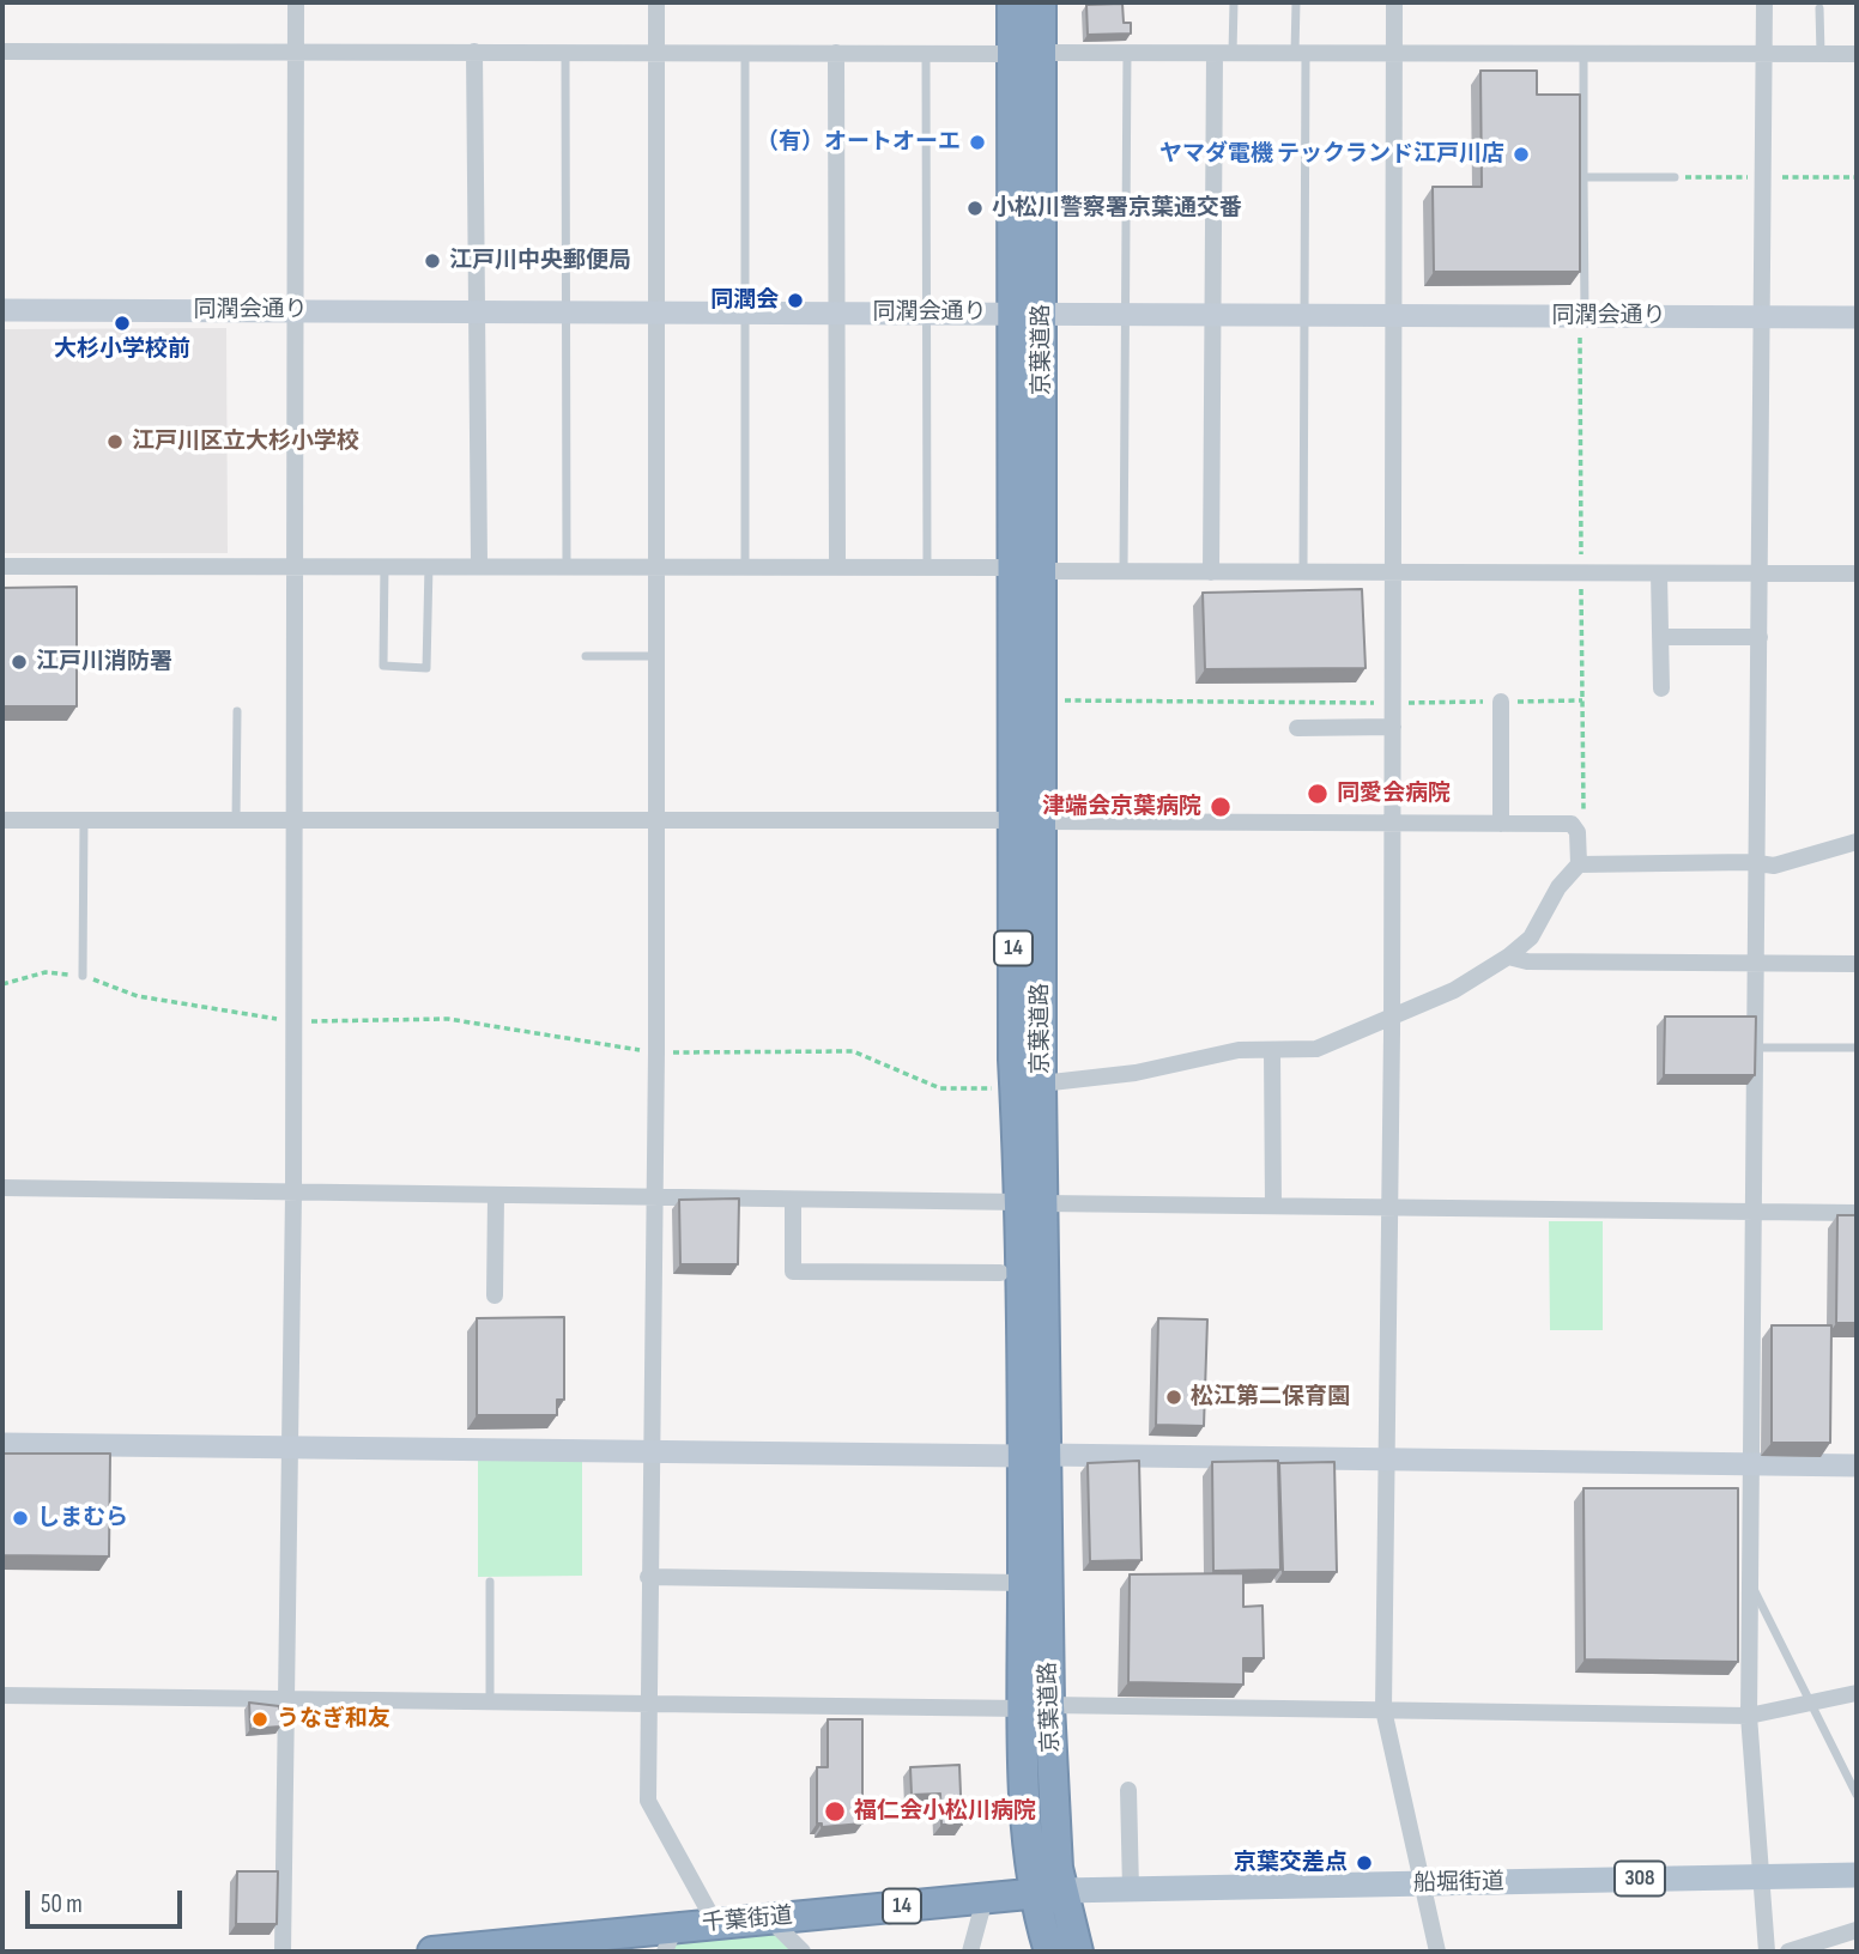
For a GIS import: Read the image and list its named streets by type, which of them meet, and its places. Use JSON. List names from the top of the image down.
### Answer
{
  "streets": {
    "highway": ["京葉道路", "14", "千葉街道"],
    "main road": ["308", "船堀街道"],
    "street": ["同潤会通り"]
  },
  "crossings": [
    ["同潤会通り", "京葉道路"],
    ["京葉道路", "船堀街道"],
    ["京葉道路", "千葉街道"],
    ["船堀街道", "千葉街道"]
  ],
  "places": [
    "（有）オートオーエ",
    "ヤマダ電機 テックランド江戸川店",
    "小松川警察署京葉通交番",
    "江戸川中央郵便局",
    "同潤会",
    "大杉小学校前",
    "江戸川区立大杉小学校",
    "江戸川消防署",
    "同愛会病院",
    "津端会京葉病院",
    "松江第二保育園",
    "しまむら",
    "うなぎ和友",
    "福仁会小松川病院",
    "京葉交差点"
  ],
  "scale_bar": "50 m"
}
